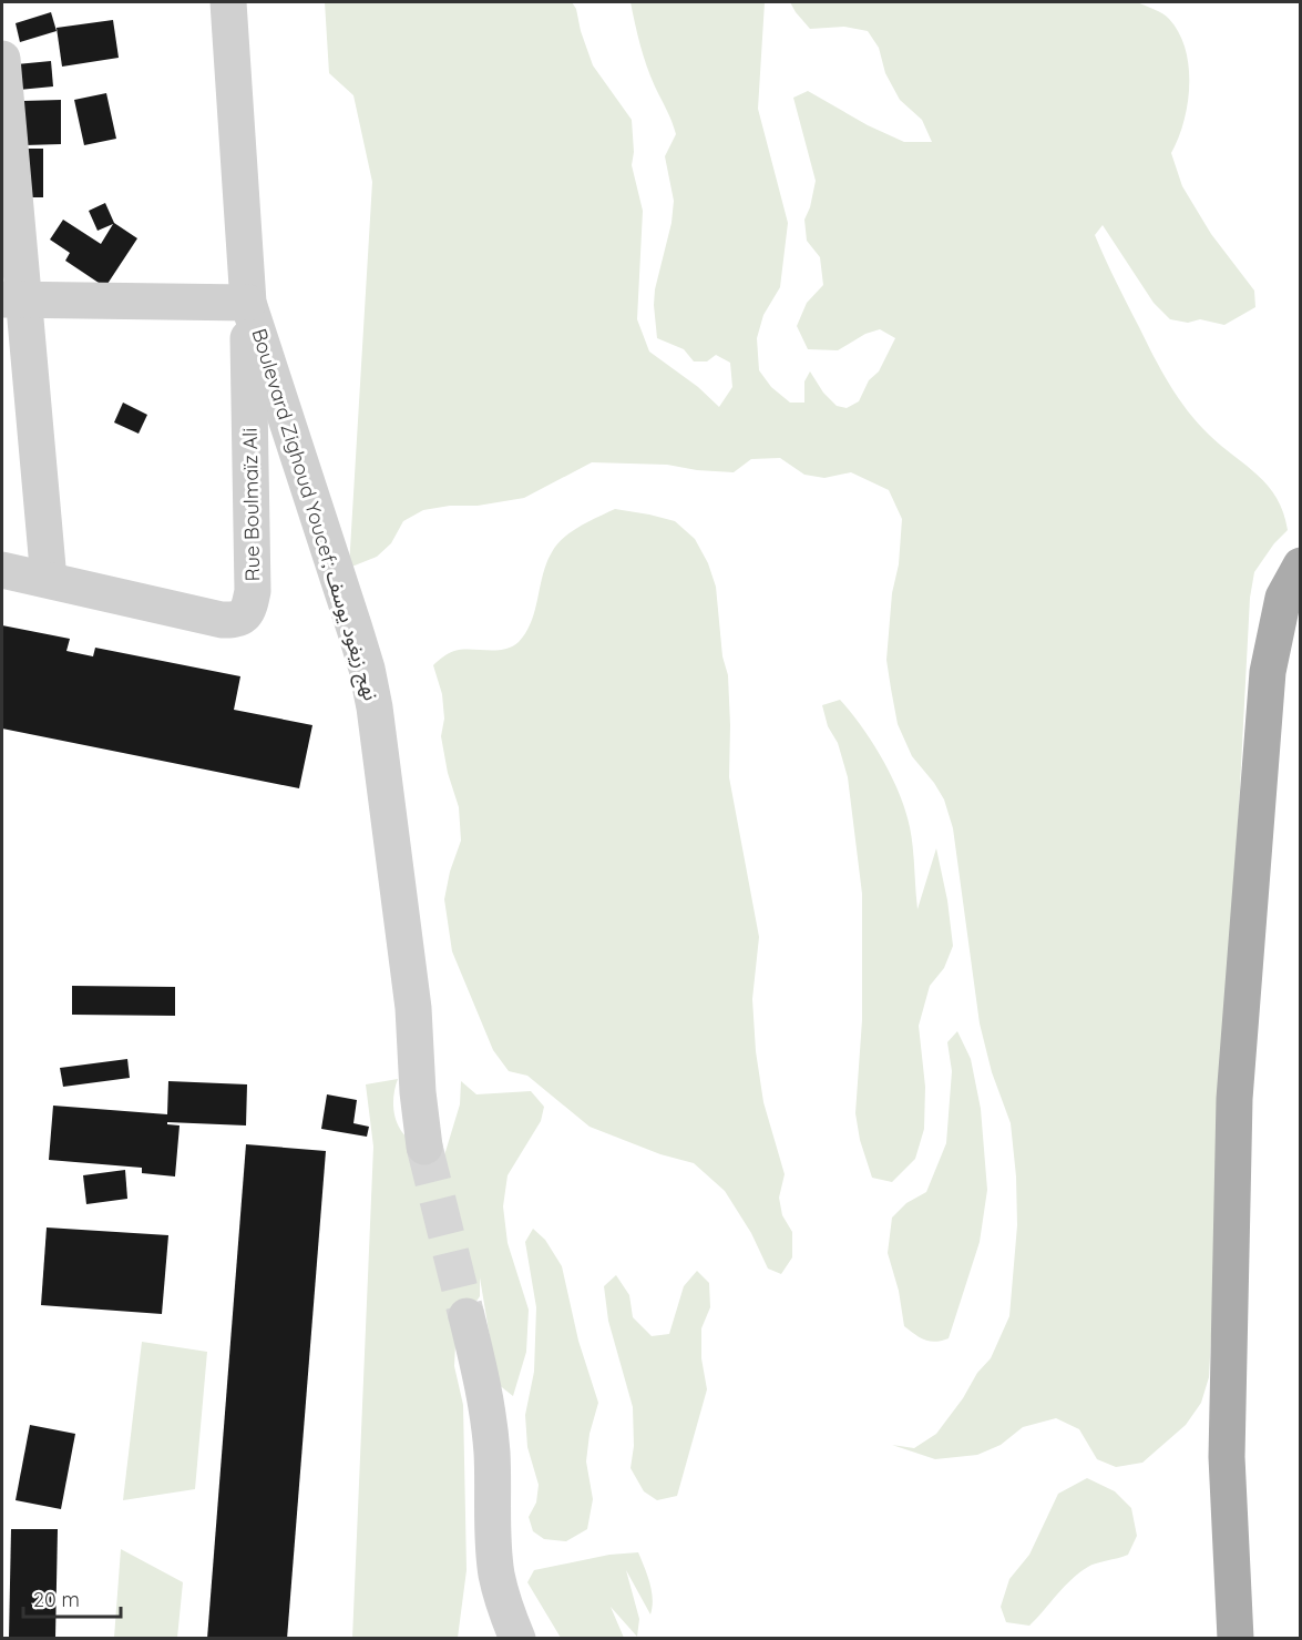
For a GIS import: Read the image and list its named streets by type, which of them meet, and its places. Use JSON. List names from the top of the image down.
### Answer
{
  "streets": {
    "street": ["Rue Boulmaïz Ali", "Boulevard Zighoud Youcef; نهج زيغود يوسف"]
  },
  "crossings": [
    ["Rue Boulmaïz Ali", "Boulevard Zighoud Youcef; نهج زيغود يوسف"]
  ],
  "scale_bar": "20 m"
}
